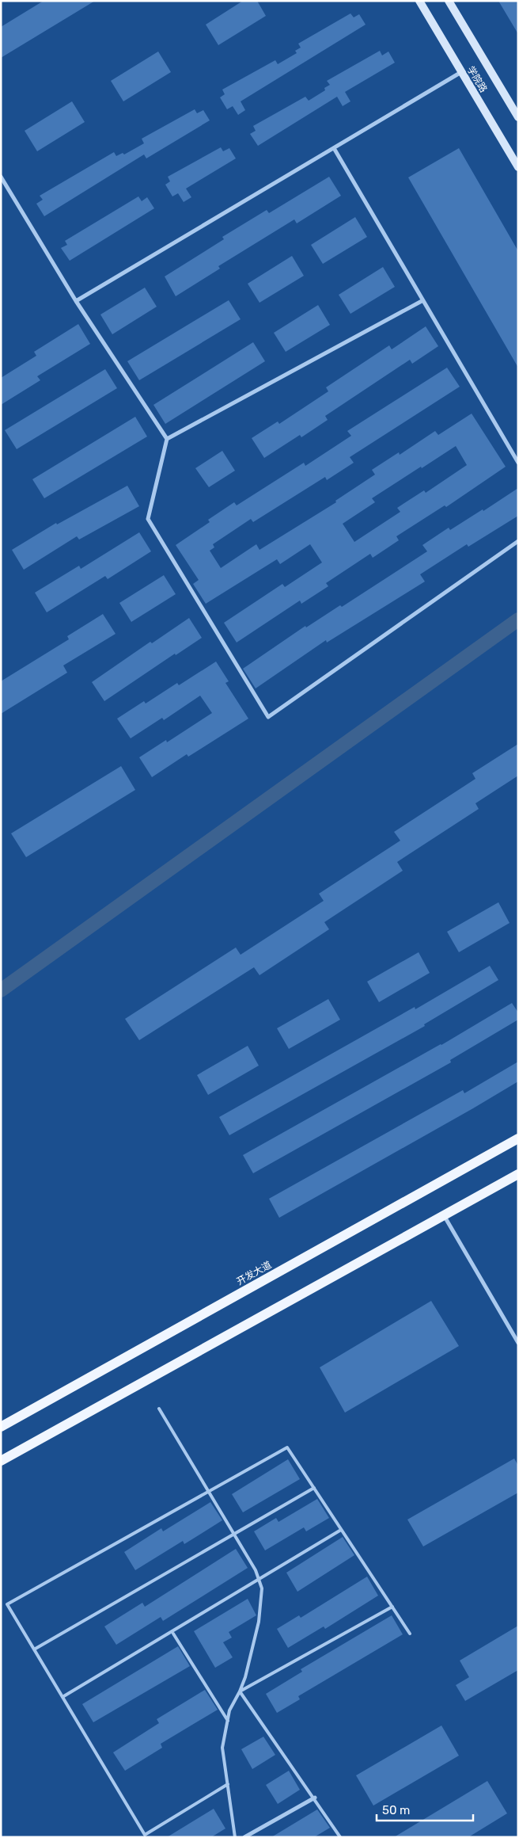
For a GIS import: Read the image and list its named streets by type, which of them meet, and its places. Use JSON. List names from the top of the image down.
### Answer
{
  "streets": {
    "main road": ["学院路", "开发大道"]
  },
  "scale_bar": "50 m"
}
